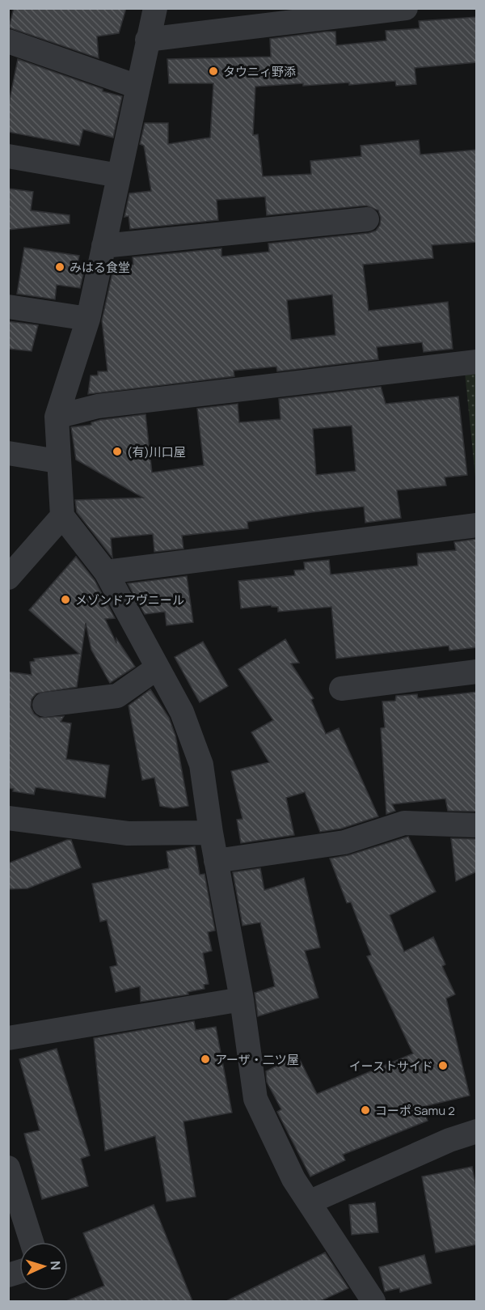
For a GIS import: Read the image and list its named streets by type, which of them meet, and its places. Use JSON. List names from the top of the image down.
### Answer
{
  "places": [
    "タウニィ野添",
    "みはる食堂",
    "(有)川口屋",
    "メゾンドアヴニール",
    "アーザ・二ツ屋",
    "イーストサイド",
    "コーポ Samu 2"
  ],
  "north": "right"
}
